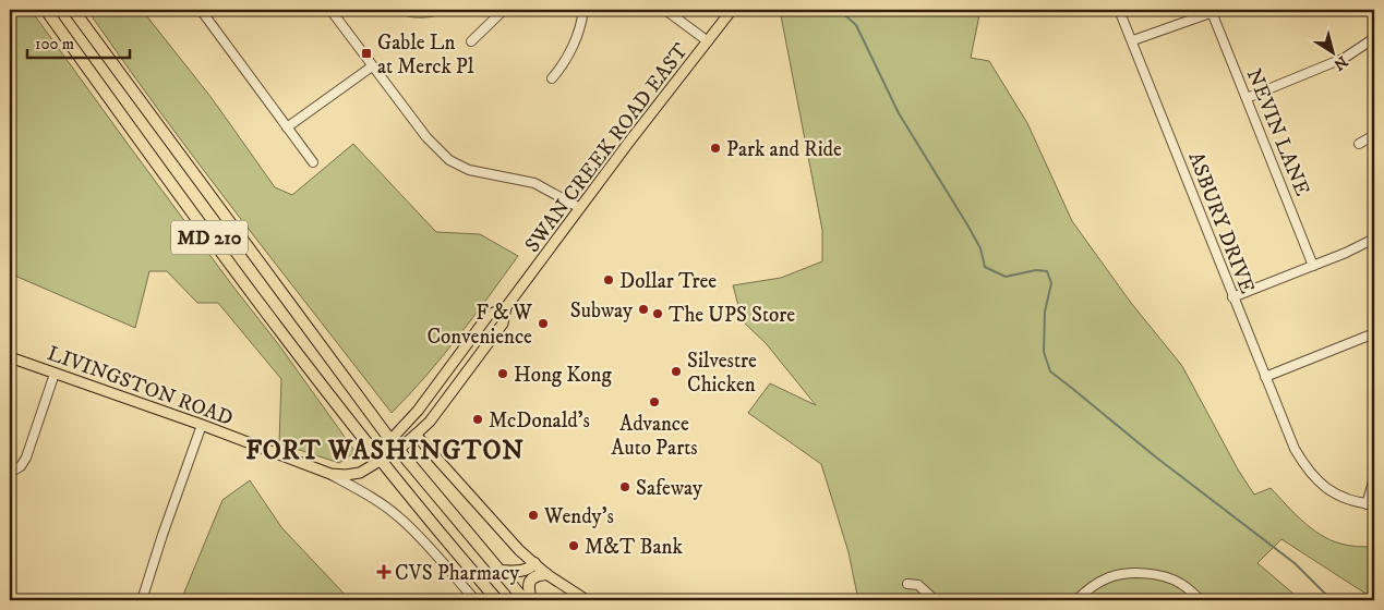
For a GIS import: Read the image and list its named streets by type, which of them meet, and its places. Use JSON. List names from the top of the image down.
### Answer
{
  "streets": {
    "highway": ["MD 210"],
    "main road": ["SWAN CREEK ROAD EAST", "LIVINGSTON ROAD"],
    "street": ["NEVIN LANE", "ASBURY DRIVE"]
  },
  "crossings": [
    ["SWAN CREEK ROAD EAST", "MD 210"],
    ["SWAN CREEK ROAD EAST", "LIVINGSTON ROAD"],
    ["MD 210", "LIVINGSTON ROAD"]
  ],
  "districts": ["FORT WASHINGTON"],
  "places": {
    "transit": ["Gable Ln at Merck Pl"],
    "other": [
      "Park and Ride",
      "Dollar Tree",
      "Subway",
      "The UPS Store",
      "F & W Convenience",
      "Silvestre Chicken",
      "Hong Kong",
      "Advance Auto Parts",
      "McDonald's",
      "Safeway",
      "Wendy's",
      "M&T Bank"
    ],
    "health": ["CVS Pharmacy"]
  },
  "scale_bar": "100 m",
  "north": "bottom right"
}
